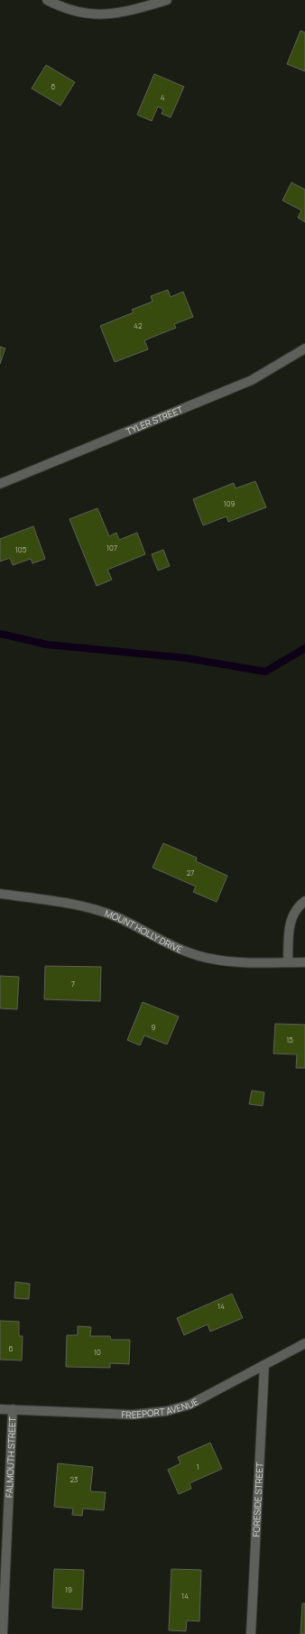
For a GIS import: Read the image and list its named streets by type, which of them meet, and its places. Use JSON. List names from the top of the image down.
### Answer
{
  "streets": {
    "street": [
      "TYLER STREET",
      "MOUNT HOLLY DRIVE",
      "FREEPORT AVENUE",
      "FALMOUTH STREET",
      "FORESIDE STREET"
    ]
  },
  "crossings": [
    ["FREEPORT AVENUE", "FALMOUTH STREET"],
    ["FREEPORT AVENUE", "FORESIDE STREET"]
  ],
  "house_numbers": [
    "6",
    "4",
    "42",
    "109",
    "107",
    "105",
    "27",
    "7",
    "9",
    "15",
    "14",
    "6",
    "10",
    "1",
    "23",
    "19",
    "14"
  ]
}
